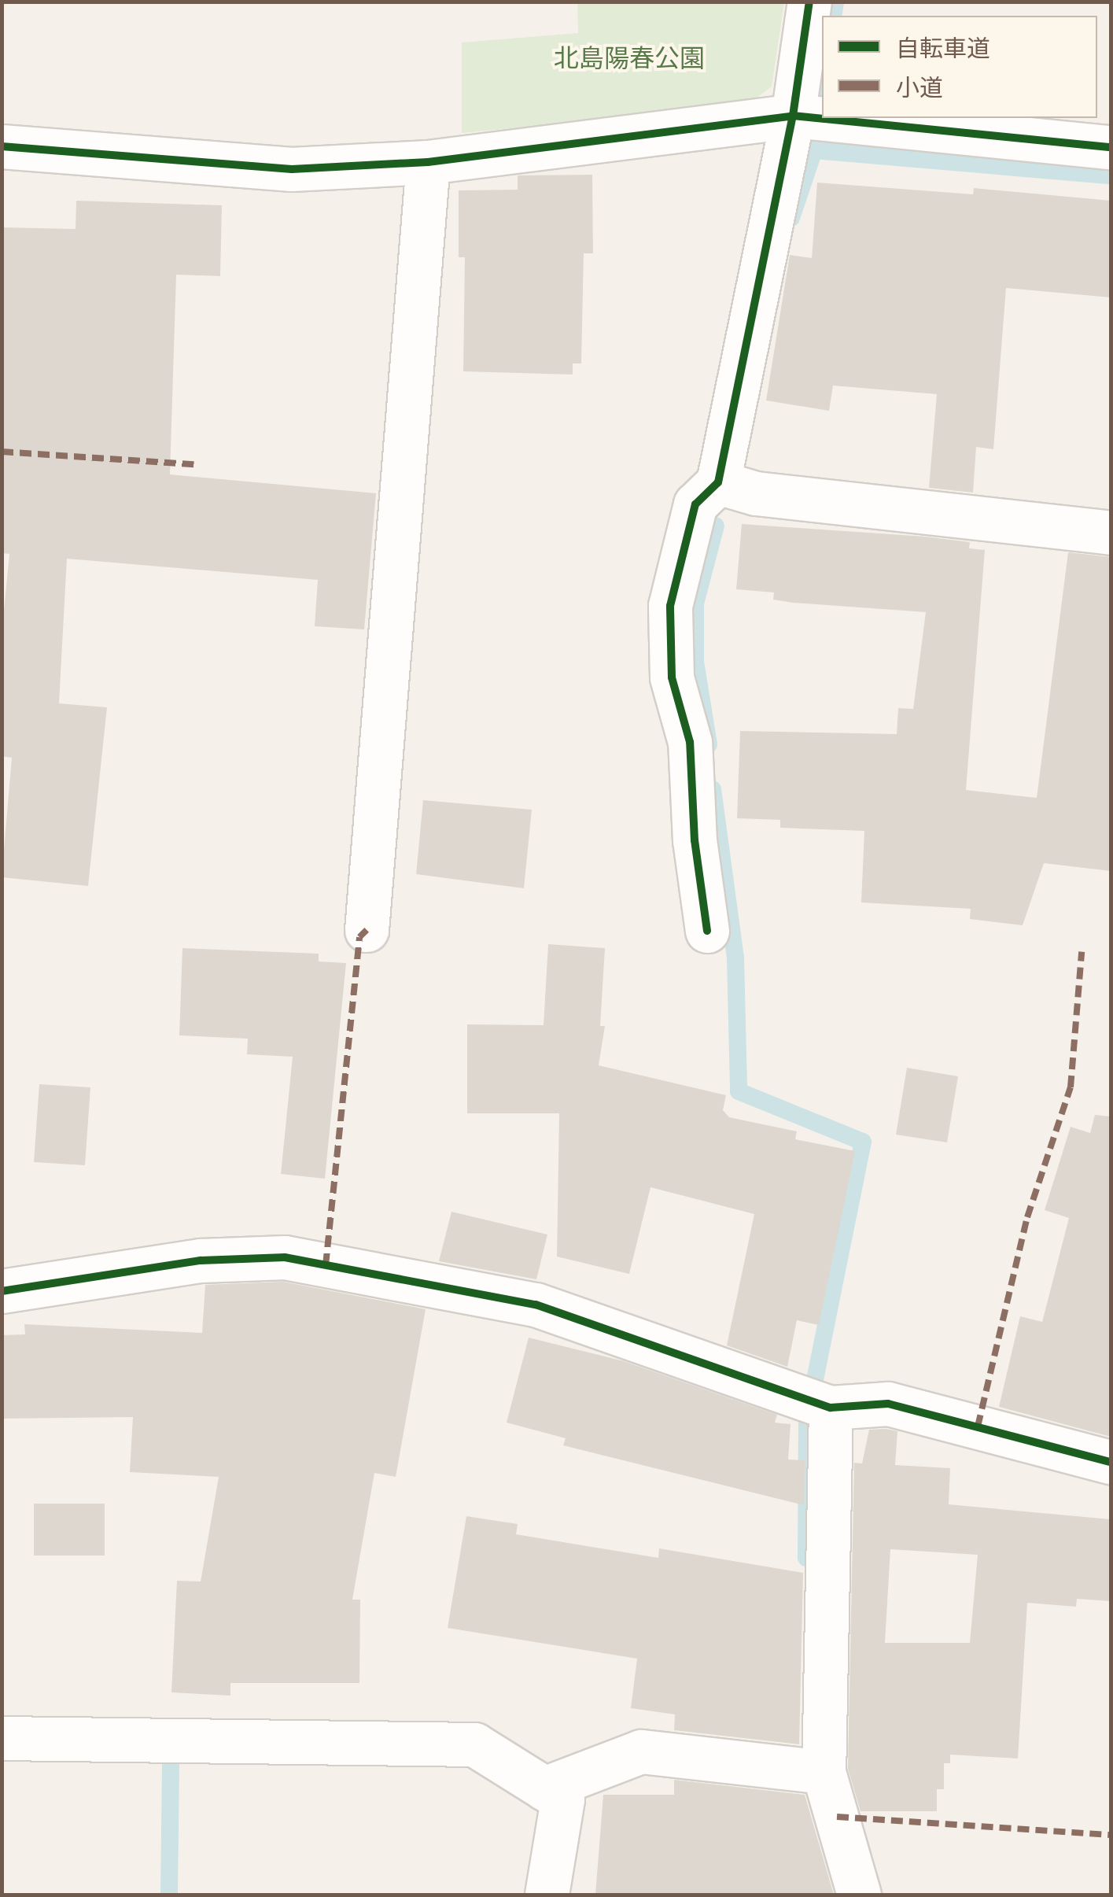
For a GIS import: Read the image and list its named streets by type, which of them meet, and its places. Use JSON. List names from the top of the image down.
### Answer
{
  "parks": ["北島陽春公園"],
  "legend": ["自転車道", "小道"]
}
